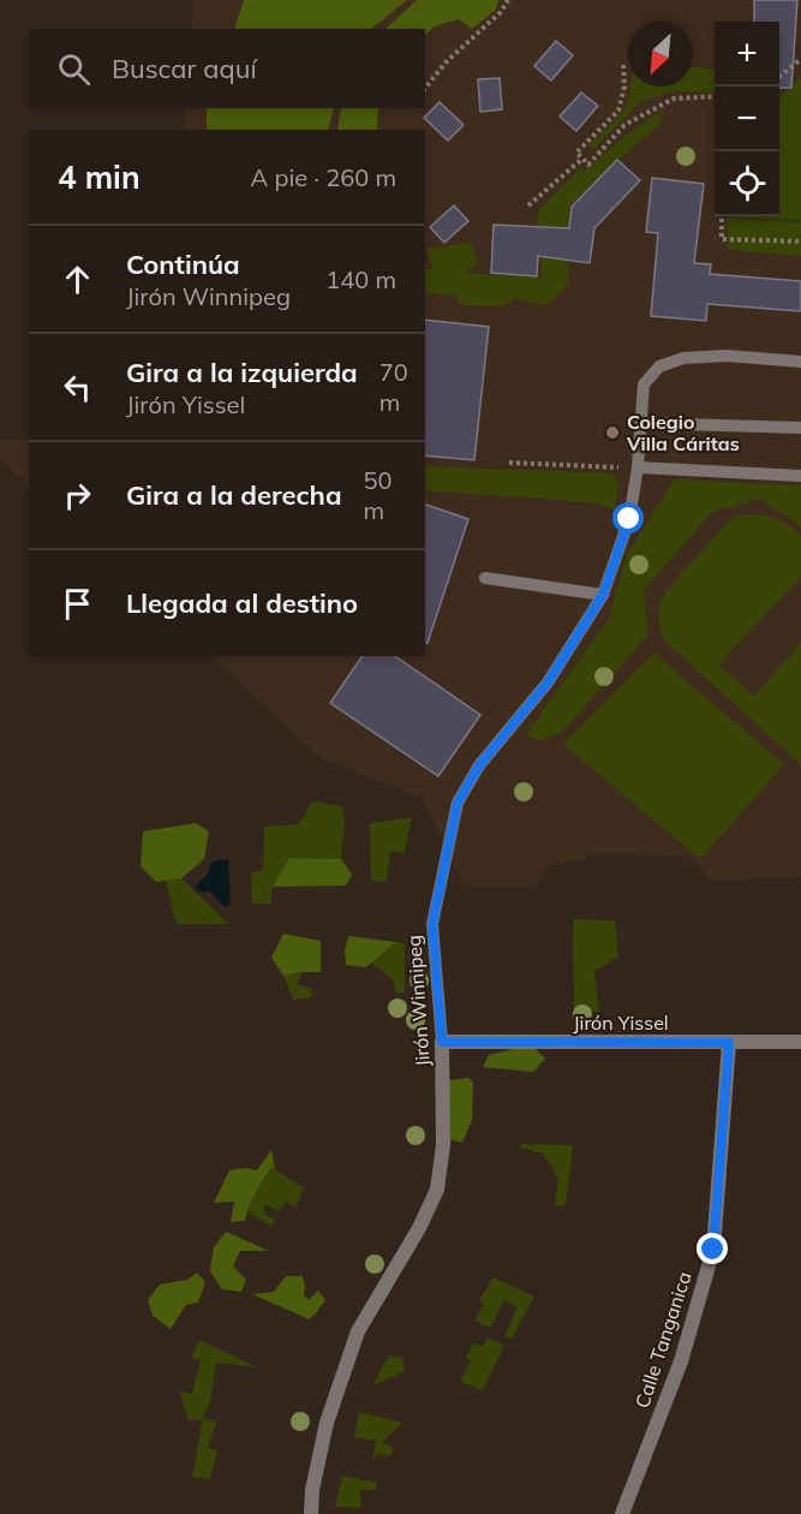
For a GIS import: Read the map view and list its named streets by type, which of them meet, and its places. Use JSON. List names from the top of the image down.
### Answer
{
  "streets": {
    "street": ["Jirón Winnipeg", "Jirón Yissel", "Calle Tanganica"]
  },
  "crossings": [
    ["Jirón Winnipeg", "Jirón Yissel"],
    ["Jirón Yissel", "Calle Tanganica"]
  ],
  "places": ["Colegio Villa Cáritas"],
  "north": "bottom left",
  "page": {
    "map_buttons": ["+", "−"],
    "search": "Buscar aquí",
    "heading": ["4 min", "A pie · 260 m"],
    "list": [
      ["Continúa", "Jirón Winnipeg", "140 m"],
      ["Gira a la izquierda", "Jirón Yissel", "70 m"],
      ["Gira a la derecha", "50 m"],
      "Llegada al destino"
    ]
  }
}
